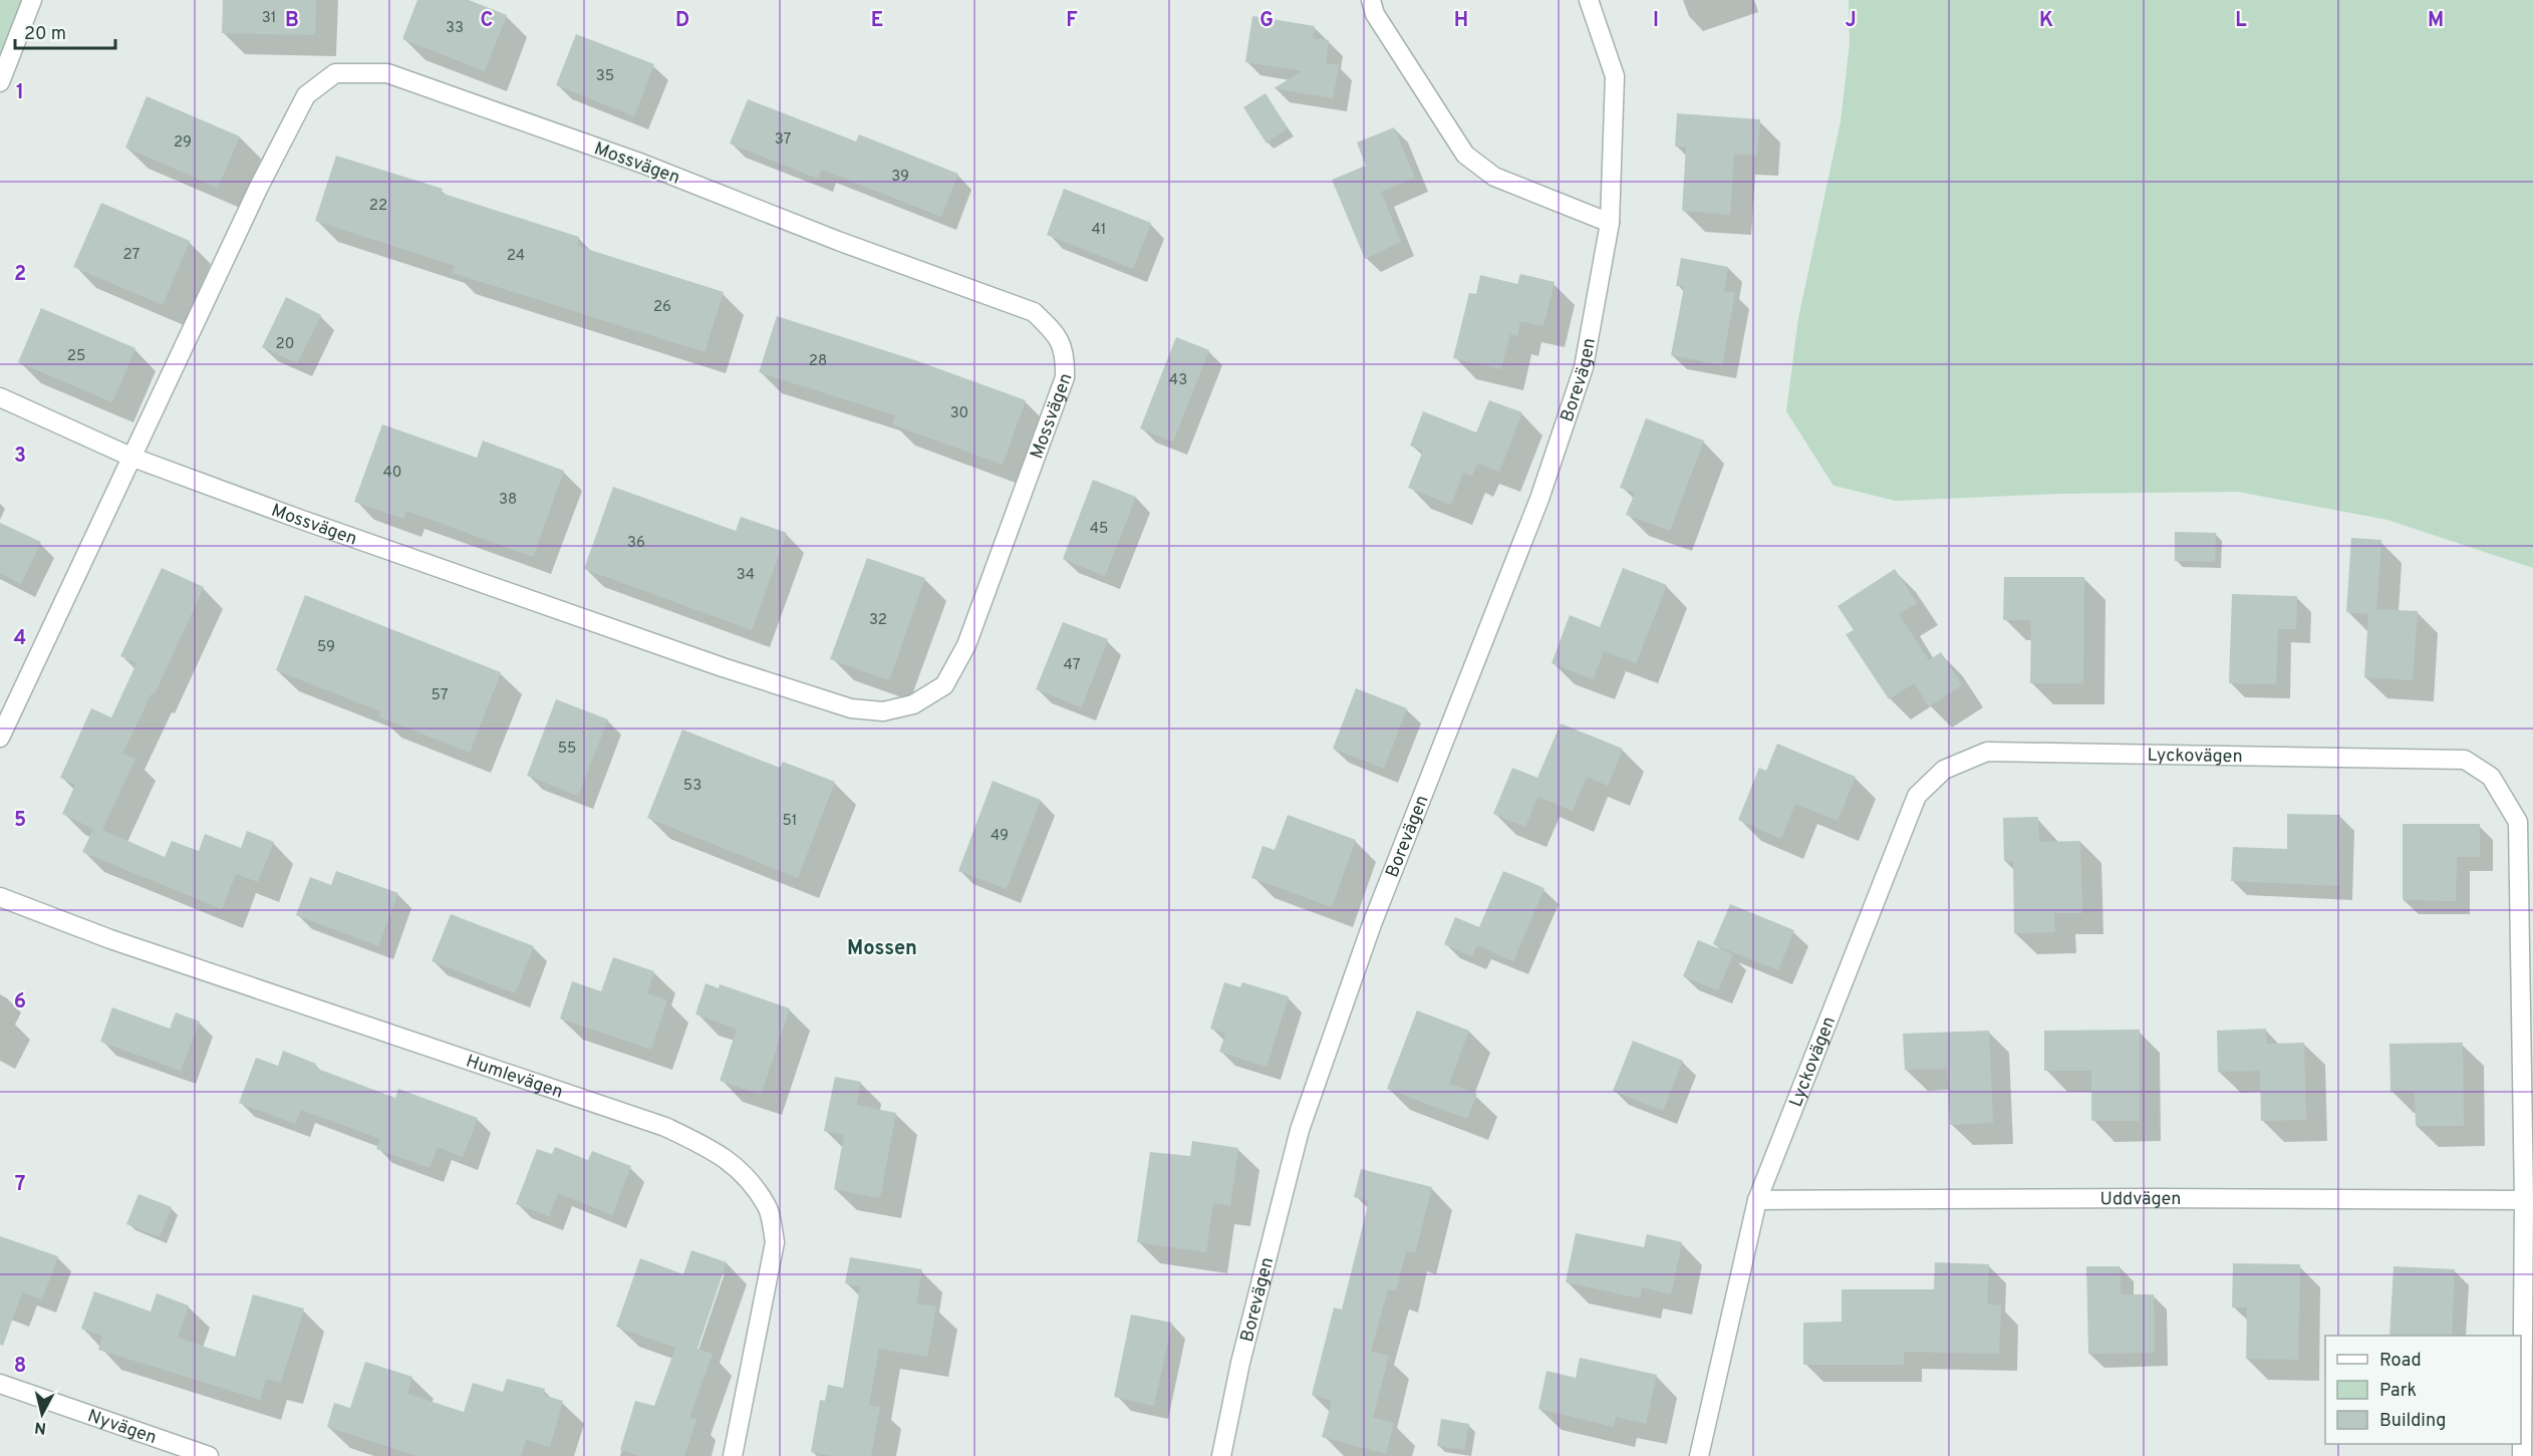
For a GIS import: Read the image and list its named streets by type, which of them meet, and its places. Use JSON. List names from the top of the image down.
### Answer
{
  "streets": {
    "street": [
      "Mossvägen",
      "Borevägen",
      "Lyckovägen",
      "Humlevägen",
      "Uddvägen",
      "Nyvägen"
    ]
  },
  "crossings": [
    ["Lyckovägen", "Uddvägen"]
  ],
  "districts": ["Mossen"],
  "house_numbers": [
    "31",
    "33",
    "35",
    "37",
    "29",
    "39",
    "22",
    "41",
    "27",
    "24",
    "26",
    "20",
    "25",
    "28",
    "43",
    "30",
    "40",
    "38",
    "45",
    "36",
    "34",
    "32",
    "59",
    "47",
    "57",
    "55",
    "53",
    "51",
    "49"
  ],
  "legend": ["Road", "Park", "Building"],
  "scale_bar": "20 m",
  "north": "bottom",
  "grid": {
    "columns": [
      "B",
      "C",
      "D",
      "E",
      "F",
      "G",
      "H",
      "I",
      "J",
      "K",
      "L",
      "M"
    ],
    "rows": [
      "1",
      "2",
      "3",
      "4",
      "5",
      "6",
      "7",
      "8"
    ]
  }
}
